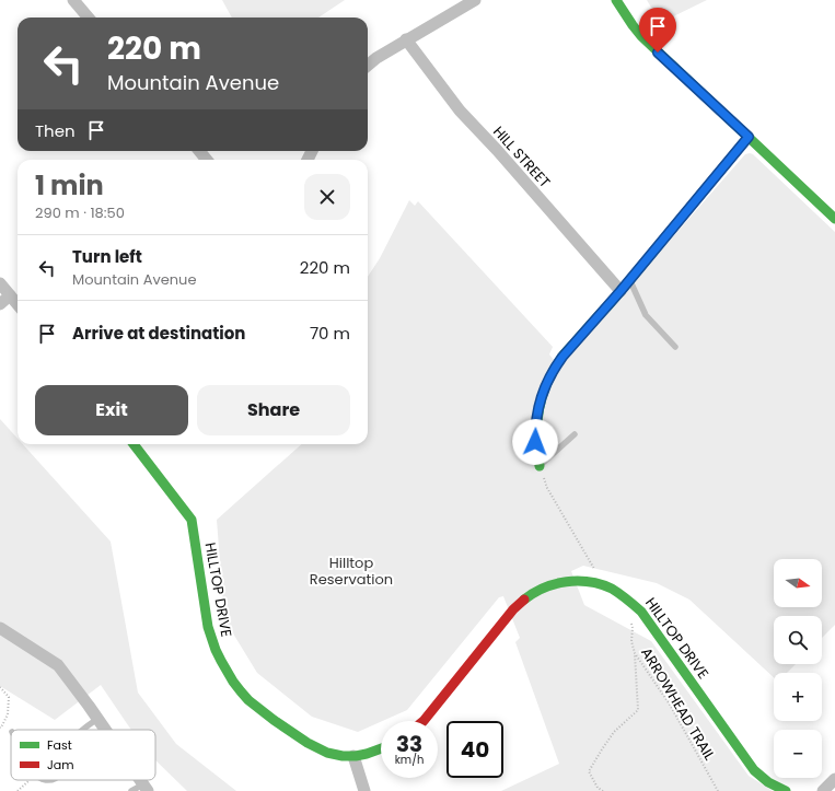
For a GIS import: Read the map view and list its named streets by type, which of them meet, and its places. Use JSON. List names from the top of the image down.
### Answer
{
  "streets": {
    "street": ["HILL STREET", "HILLTOP DRIVE"],
    "path": ["ARROWHEAD TRAIL"]
  },
  "parks": ["Hilltop Reservation"],
  "legend": ["Fast", "Jam"],
  "north": "right",
  "page": {
    "turn": ["220 m", "Mountain Avenue"],
    "then": "Then",
    "heading": ["1 min", "290 m · 18:50"],
    "list": [
      {
        "name": "Turn left",
        "note": "Mountain Avenue",
        "value": "220 m"
      },
      {
        "name": "Arrive at destination",
        "value": "70 m"
      }
    ],
    "buttons": ["Exit", "Share"],
    "map_buttons": ["+", "−"],
    "speed": "33 km/h",
    "limit": "40"
  }
}
